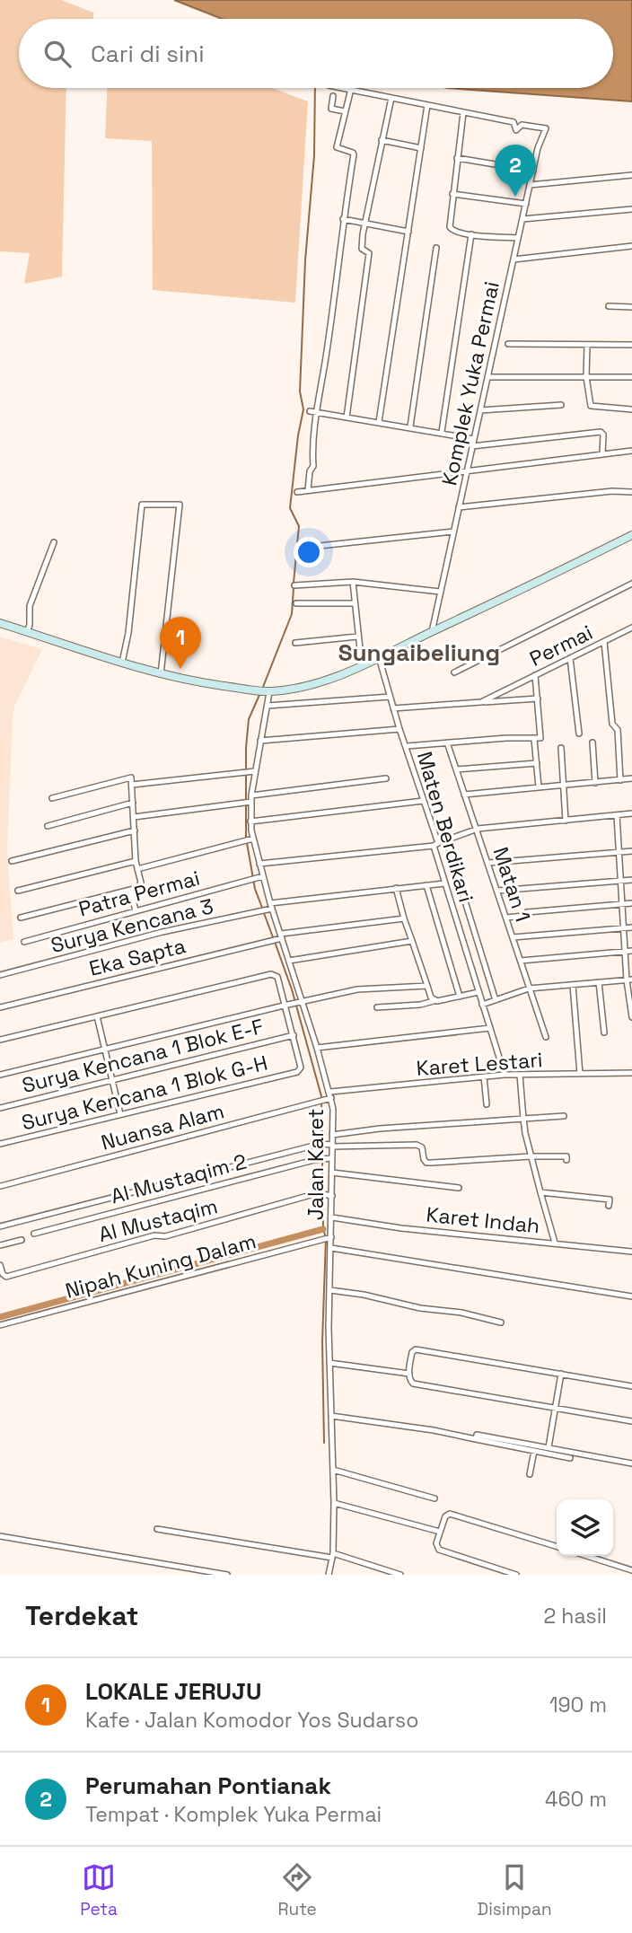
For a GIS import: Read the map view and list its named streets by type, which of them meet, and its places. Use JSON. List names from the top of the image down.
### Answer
{
  "streets": {
    "street": [
      "Komplek Yuka Permai",
      "Permai",
      "Maten Berdikari",
      "Matan 1",
      "Patra Permai",
      "Surya Kencana 3",
      "Eka Sapta",
      "Surya Kencana 1 Blok E-F",
      "Karet Lestari",
      "Surya Kencana 1 Blok G-H",
      "Nuansa Alam",
      "Jalan Karet",
      "Al Mustaqim 2",
      "Al Mustaqim",
      "Karet Indah",
      "Nipah Kuning Dalam"
    ]
  },
  "crossings": [
    ["Permai", "Maten Berdikari"],
    ["Maten Berdikari", "Surya Kencana 3"],
    ["Maten Berdikari", "Karet Lestari"],
    ["Patra Permai", "Jalan Karet"],
    ["Surya Kencana 3", "Jalan Karet"],
    ["Eka Sapta", "Jalan Karet"],
    ["Surya Kencana 1 Blok E-F", "Surya Kencana 1 Blok G-H"],
    ["Karet Lestari", "Nuansa Alam"],
    ["Karet Lestari", "Jalan Karet"],
    ["Nuansa Alam", "Jalan Karet"],
    ["Jalan Karet", "Al Mustaqim 2"],
    ["Jalan Karet", "Al Mustaqim"],
    ["Jalan Karet", "Karet Indah"],
    ["Jalan Karet", "Nipah Kuning Dalam"]
  ],
  "districts": ["Sungaibeliung"],
  "page": {
    "search": "Cari di sini",
    "pins": ["2", "1"],
    "heading": ["Terdekat", "2 hasil"],
    "list": [
      {
        "mark": "1",
        "name": "LOKALE JERUJU",
        "note": "Kafe · Jalan Komodor Yos Sudarso",
        "value": "190 m"
      },
      {
        "mark": "2",
        "name": "Perumahan Pontianak",
        "note": "Tempat · Komplek Yuka Permai",
        "value": "460 m"
      }
    ],
    "nav": ["Peta", "Rute", "Disimpan"]
  }
}
